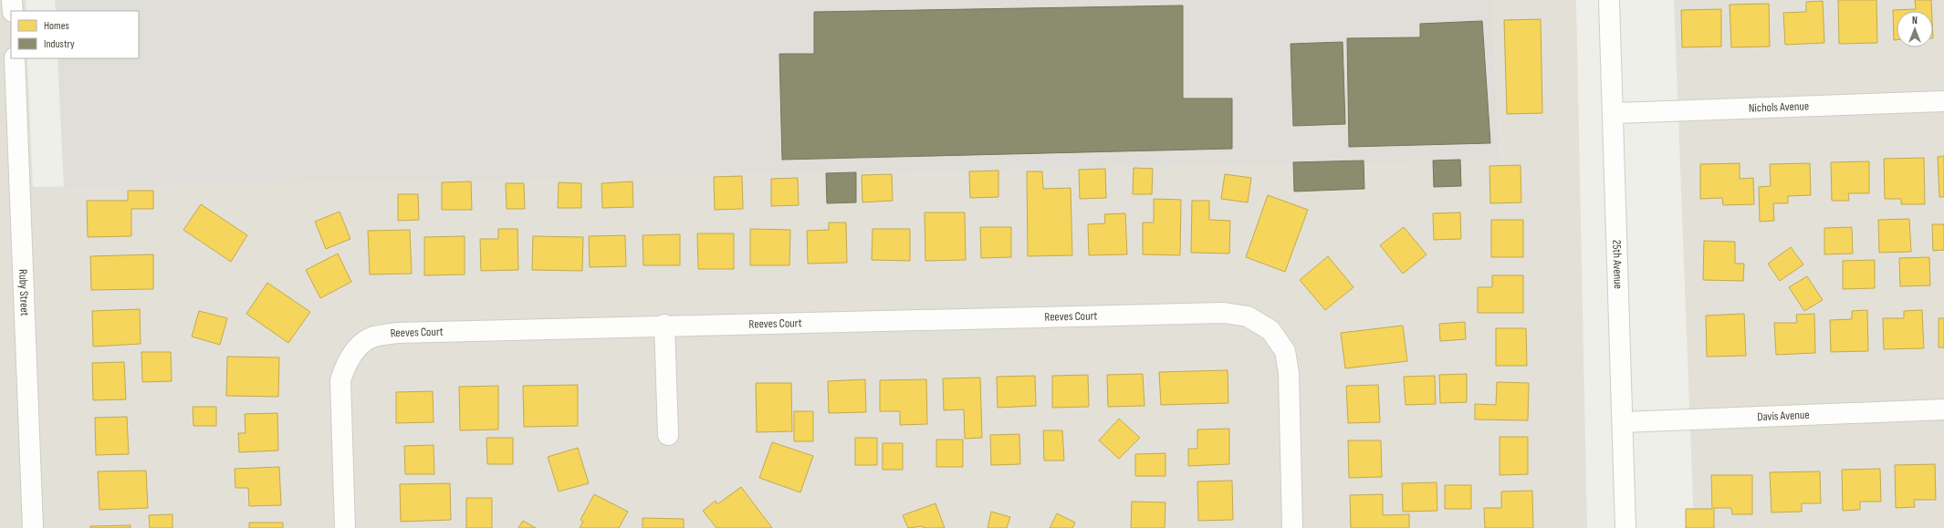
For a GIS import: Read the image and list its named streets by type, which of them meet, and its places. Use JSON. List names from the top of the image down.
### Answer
{
  "streets": {
    "street": [
      "Nichols Avenue",
      "25th Avenue",
      "Ruby Street",
      "Reeves Court",
      "Davis Avenue"
    ]
  },
  "crossings": [
    ["Nichols Avenue", "25th Avenue"],
    ["25th Avenue", "Davis Avenue"]
  ],
  "legend": ["Homes", "Industry"],
  "north": "top"
}
